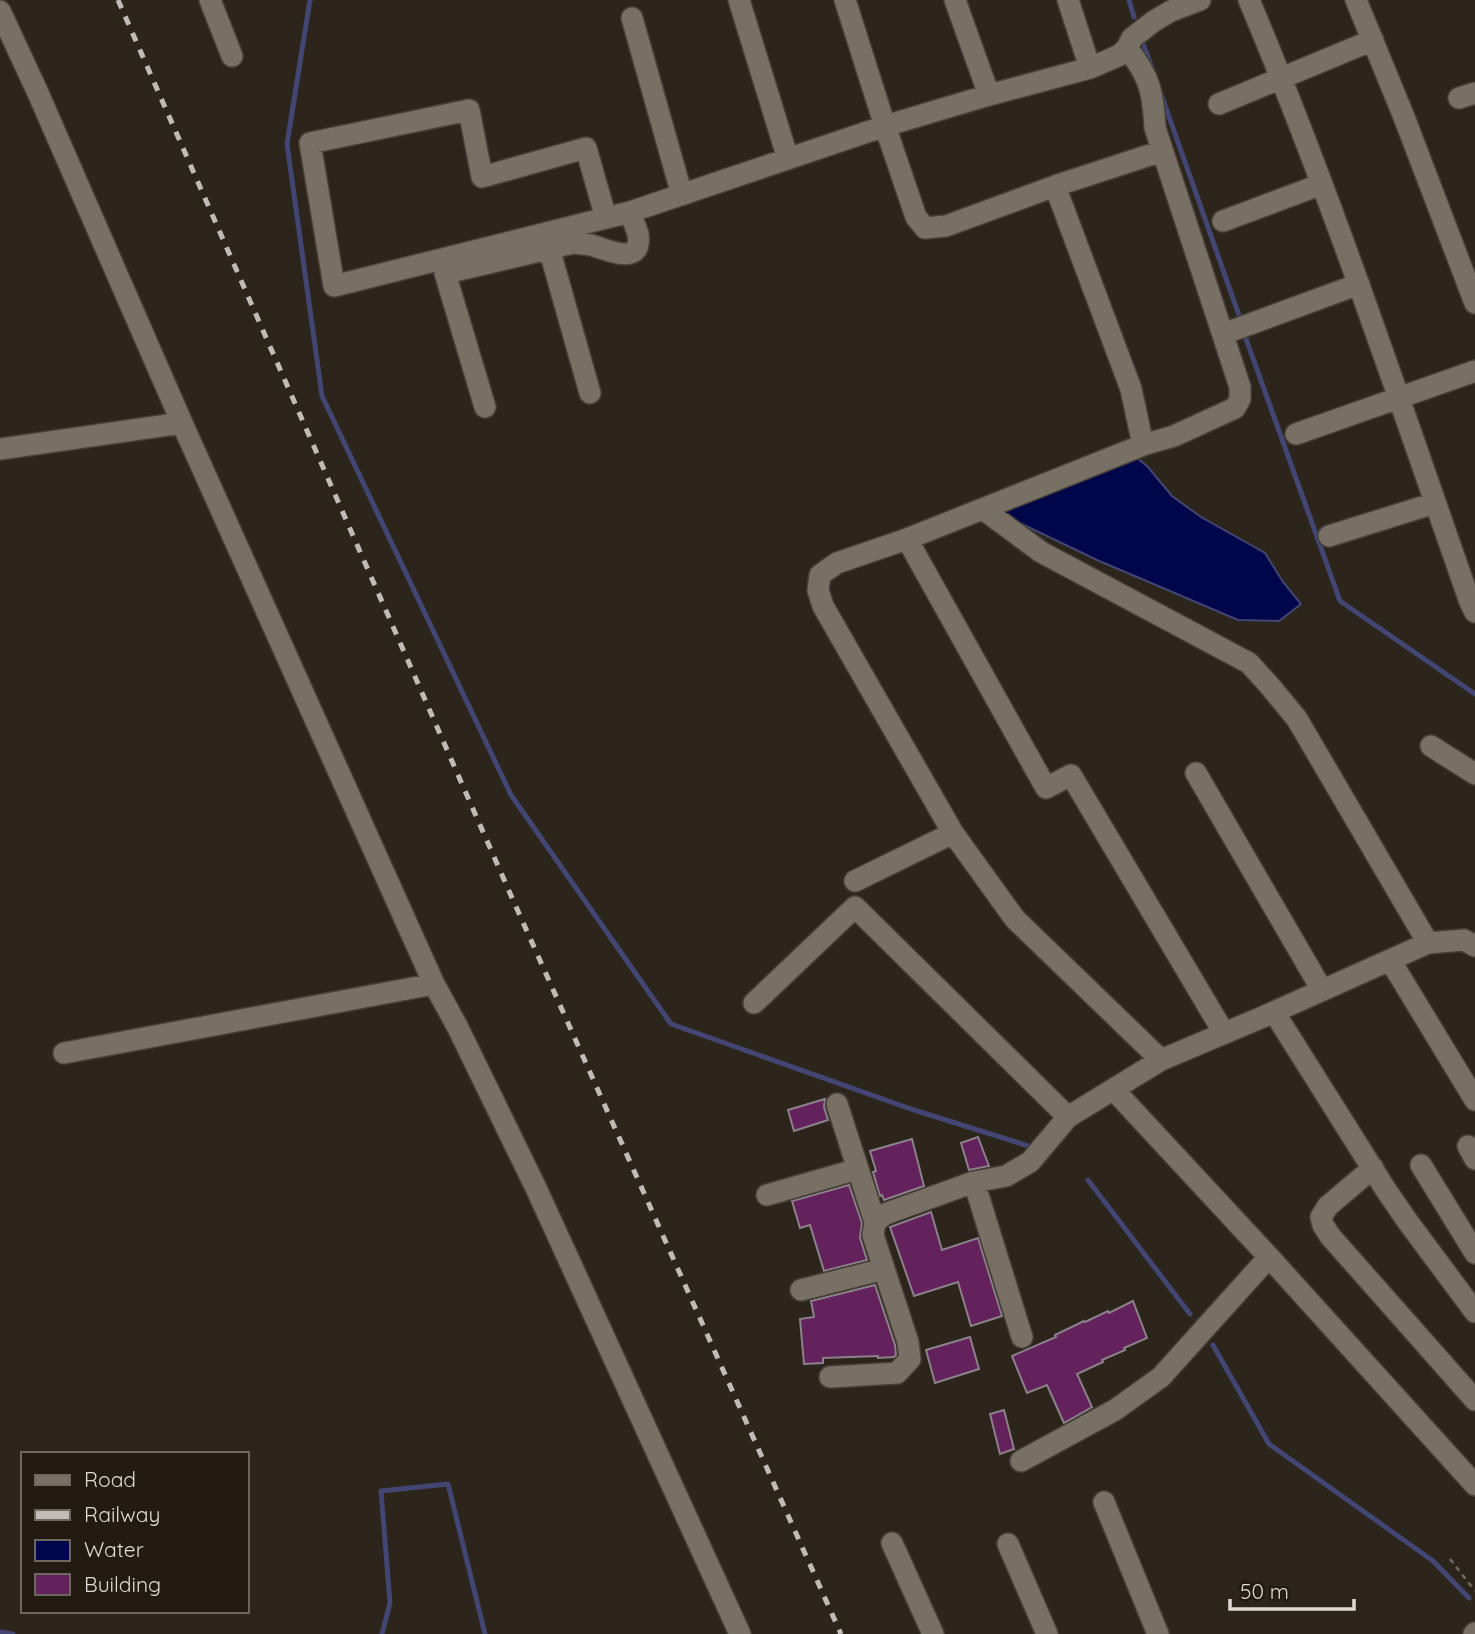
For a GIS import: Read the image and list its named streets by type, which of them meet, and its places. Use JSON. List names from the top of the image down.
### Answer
{
  "legend": [
    "Road",
    "Railway",
    "Water",
    "Building"
  ],
  "scale_bar": "50 m"
}
